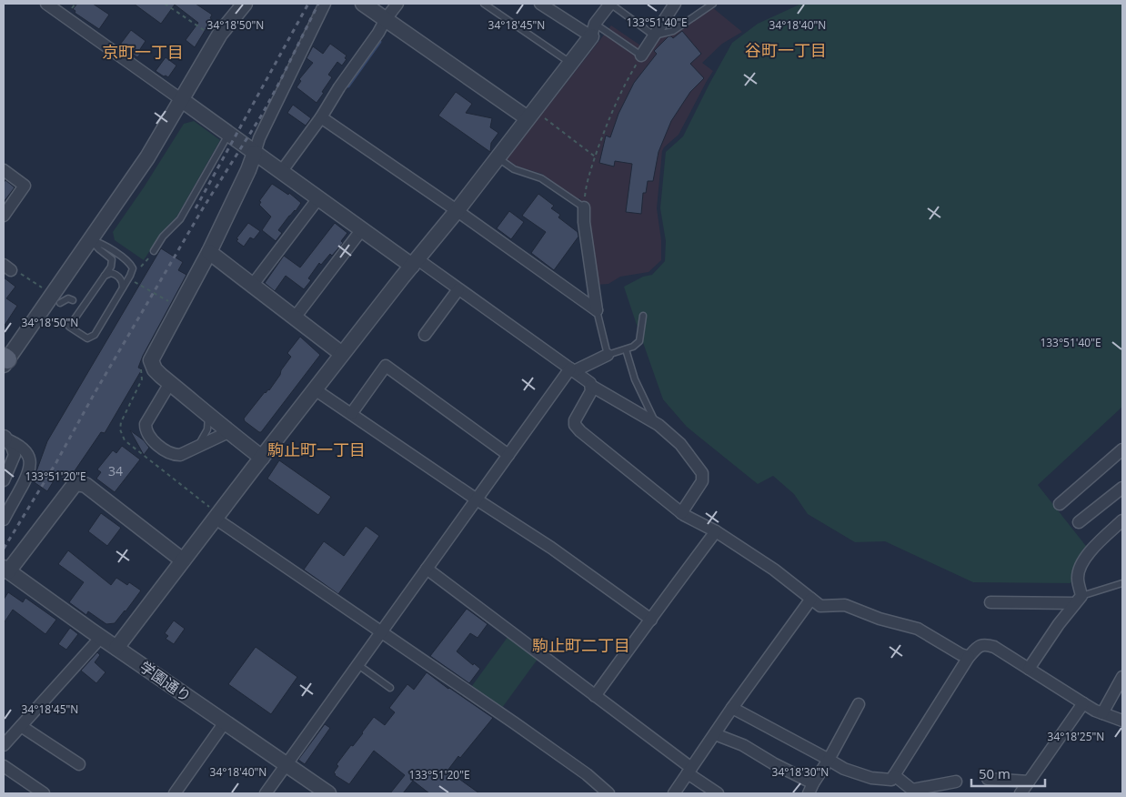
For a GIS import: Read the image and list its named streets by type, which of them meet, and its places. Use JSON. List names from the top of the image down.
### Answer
{
  "streets": {
    "street": ["学園通り"]
  },
  "districts": [
    "谷町一丁目",
    "京町一丁目",
    "駒止町一丁目",
    "駒止町二丁目"
  ],
  "house_numbers": ["34"],
  "scale_bar": "50 m",
  "coordinates": [
    "133°51'40\"E",
    "34°18'50\"N",
    "34°18'45\"N",
    "34°18'40\"N",
    "133°51'20\"E",
    "34°18'25\"N",
    "34°18'30\"N"
  ]
}
